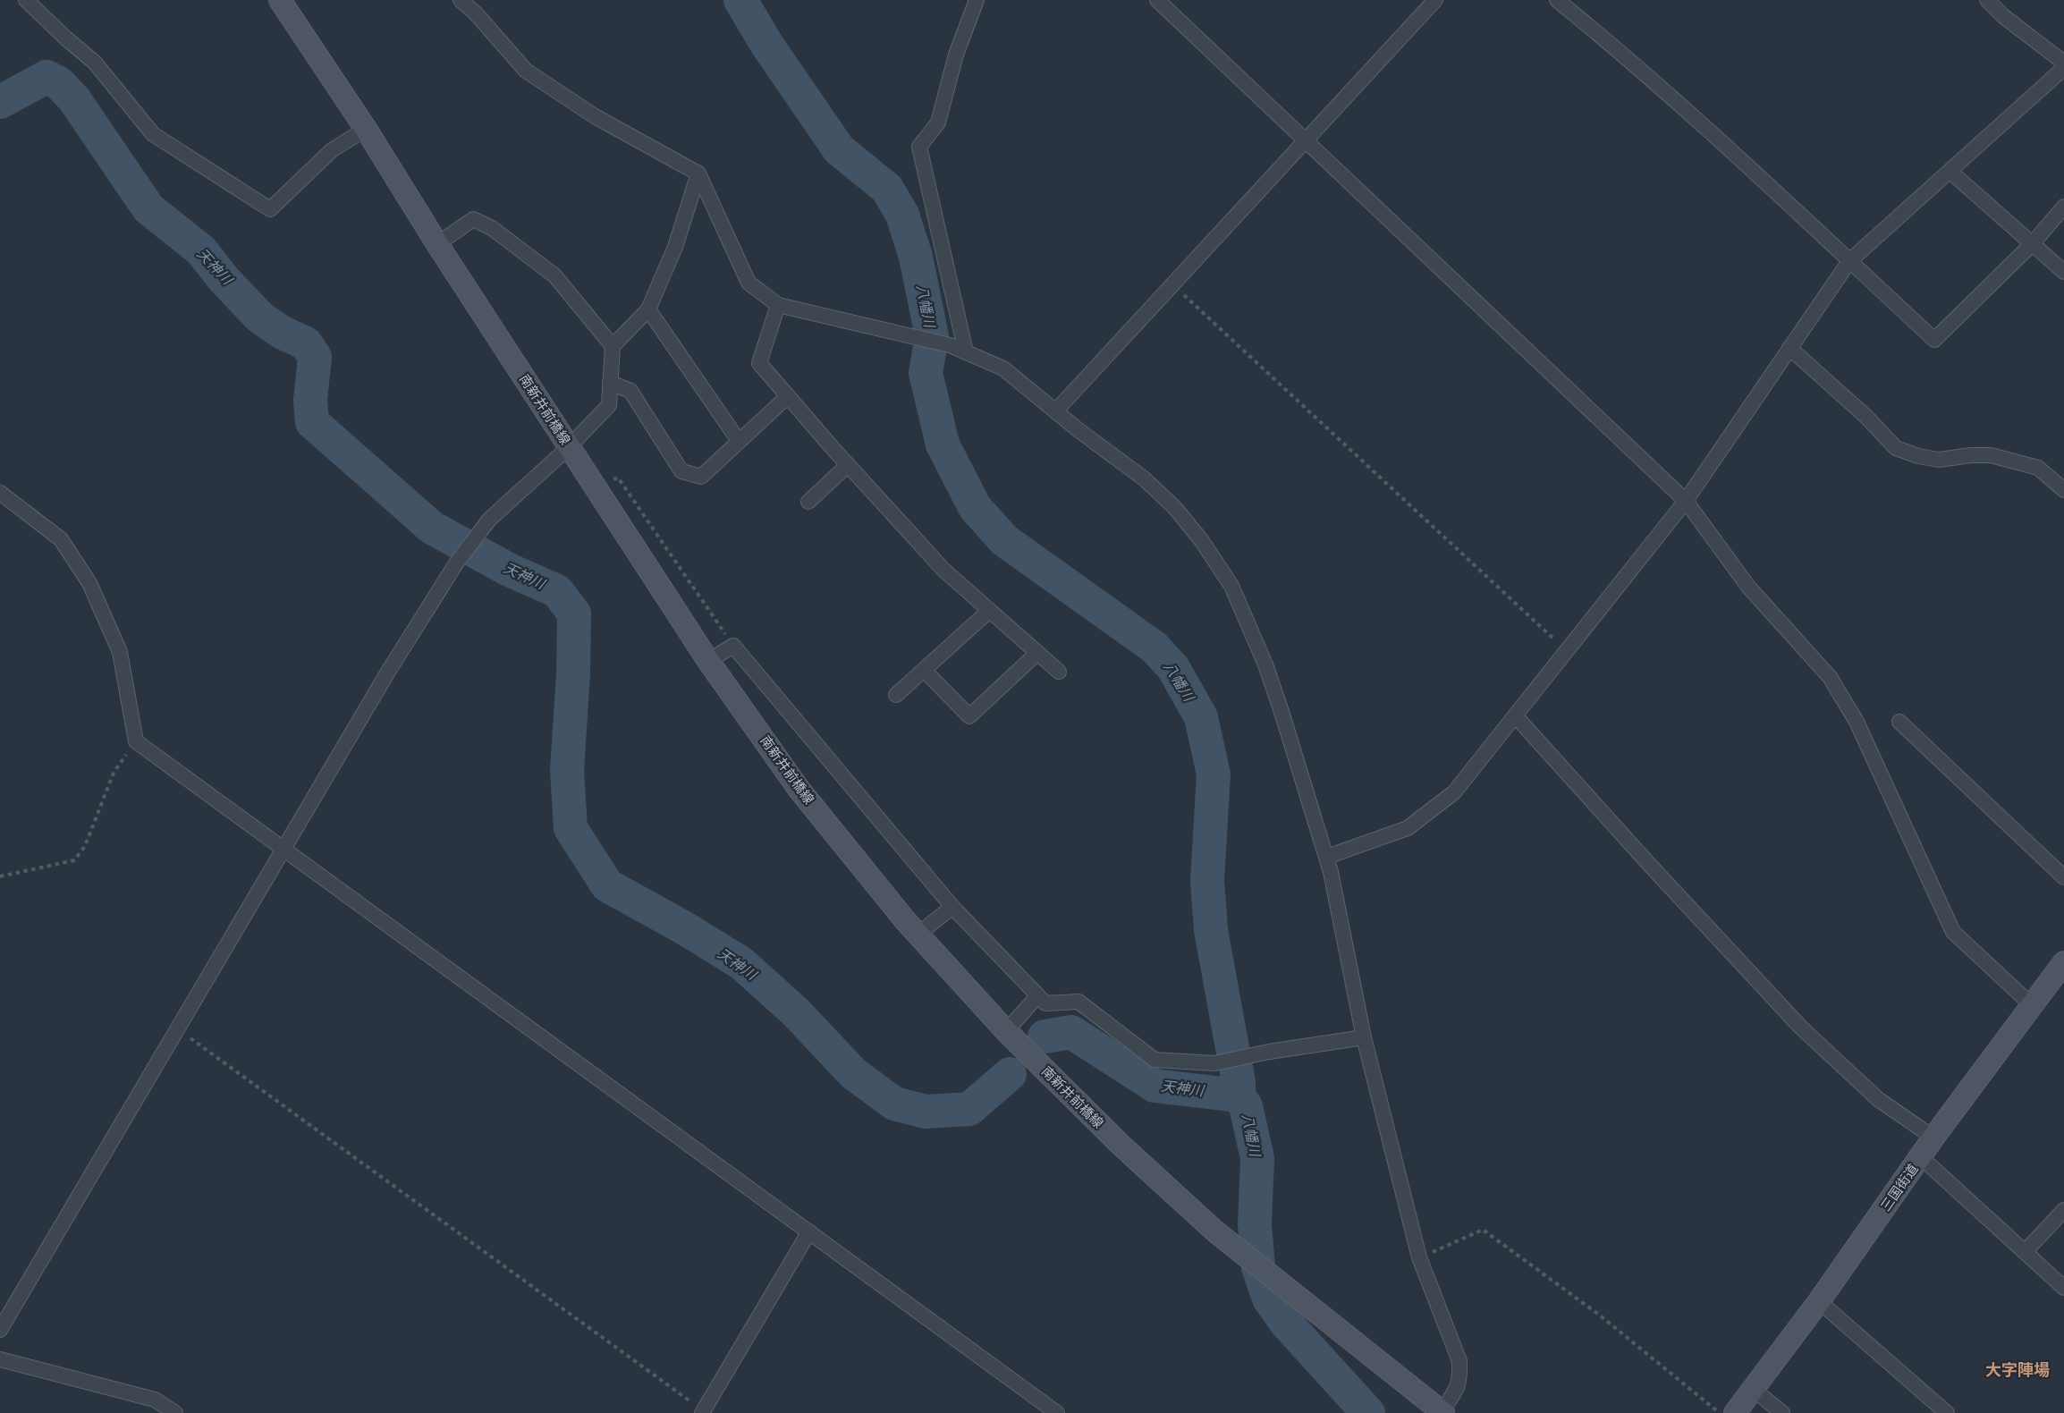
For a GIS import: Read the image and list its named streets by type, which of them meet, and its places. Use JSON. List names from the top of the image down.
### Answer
{
  "streets": {
    "main road": ["南新井前橋線", "三国街道"]
  },
  "districts": ["大字陣場"],
  "water": ["天神川", "八幡川"]
}
